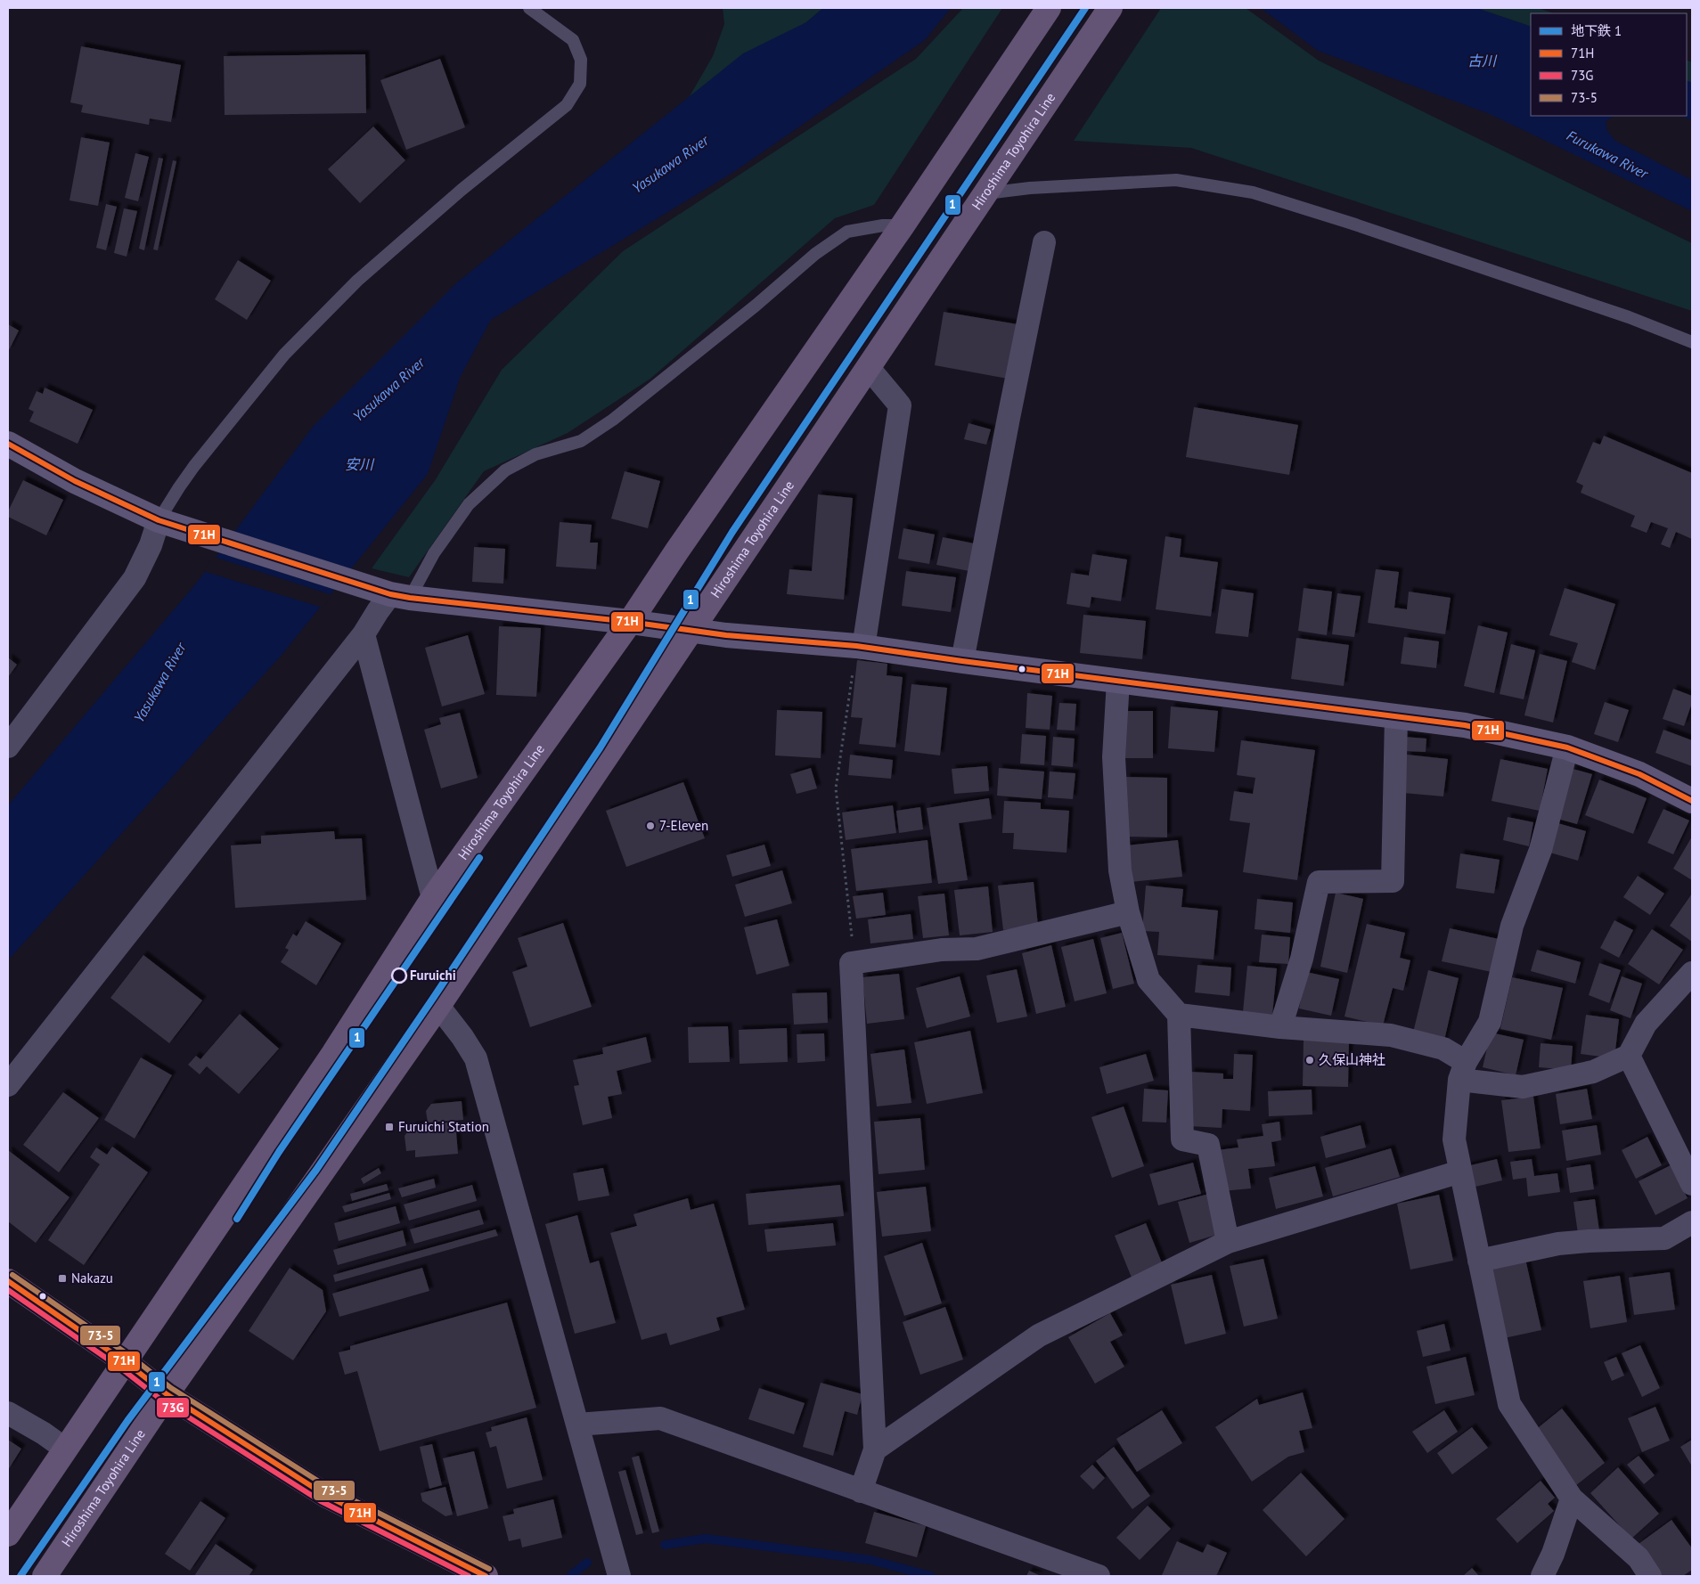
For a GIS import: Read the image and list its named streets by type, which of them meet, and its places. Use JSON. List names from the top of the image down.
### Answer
{
  "streets": {
    "main road": ["Hiroshima Toyohira Line"]
  },
  "water": [
    "古川",
    "Furukawa River",
    "Yasukawa River",
    "安川"
  ],
  "places": {
    "other": ["7-Eleven", "Furuichi", "久保山神社"],
    "transit": ["Furuichi Station", "Nakazu"]
  },
  "lines": [
    "metro line 1",
    "transit line 71H",
    "transit line 73-5",
    "transit line 73G"
  ],
  "legend": [
    "地下鉄 1",
    "71H",
    "73G",
    "73-5"
  ]
}
